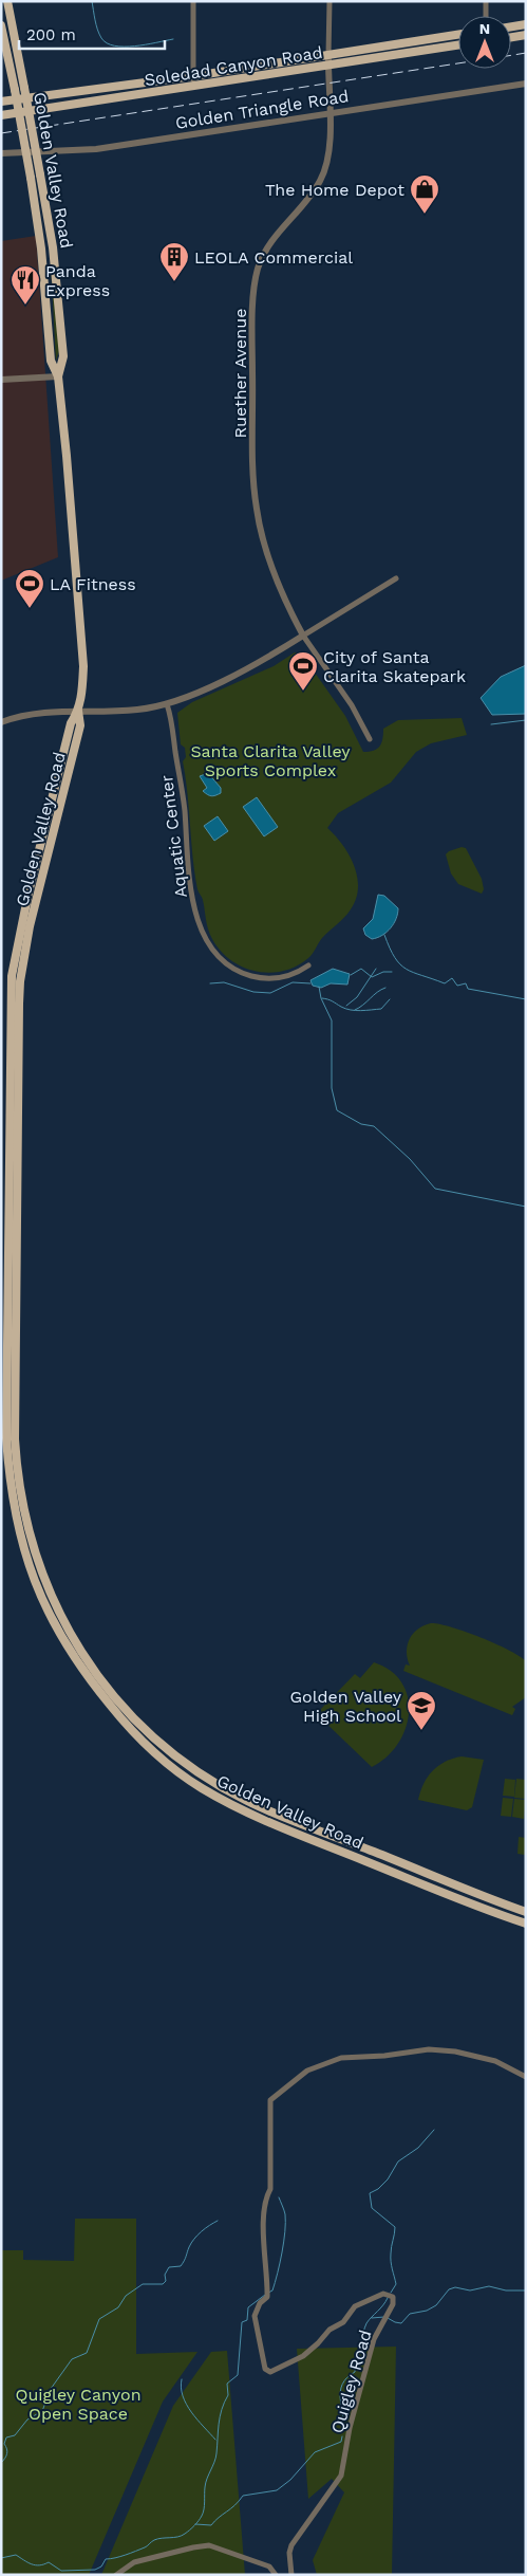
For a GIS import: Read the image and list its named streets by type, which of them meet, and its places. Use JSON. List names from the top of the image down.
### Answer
{
  "streets": {
    "main road": ["Soledad Canyon Road", "Golden Valley Road"],
    "street": [
      "Golden Triangle Road",
      "Ruether Avenue",
      "Aquatic Center",
      "Quigley Road"
    ]
  },
  "crossings": [
    ["Soledad Canyon Road", "Ruether Avenue"],
    ["Golden Triangle Road", "Ruether Avenue"]
  ],
  "parks": ["Santa Clarita Valley Sports Complex", "Quigley Canyon Open Space"],
  "places": {
    "shop": ["The Home Depot"],
    "building": ["LEOLA Commercial"],
    "restaurant": ["Panda Express"],
    "sports": ["LA Fitness", "City of Santa Clarita Skatepark"],
    "school or university": ["Golden Valley High School"]
  },
  "scale_bar": "200 m",
  "north": "top"
}
